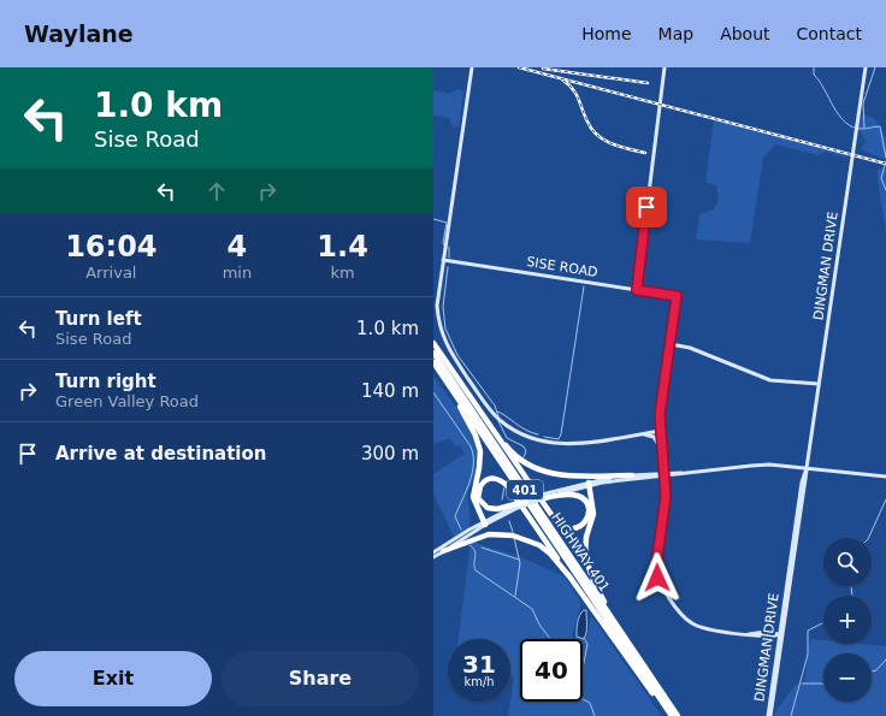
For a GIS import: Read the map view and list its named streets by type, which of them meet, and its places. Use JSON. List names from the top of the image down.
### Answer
{
  "streets": {
    "highway": ["401", "HIGHWAY 401"],
    "main road": ["DINGMAN DRIVE", "SISE ROAD"]
  },
  "page": {
    "header": "Waylane",
    "nav": [
      "Home",
      "Map",
      "About",
      "Contact"
    ],
    "turn": ["1.0 km", "Sise Road"],
    "eta": [
      "16:04",
      "Arrival",
      "4",
      "min",
      "1.4",
      "km"
    ],
    "list": [
      {
        "name": "Turn left",
        "note": "Sise Road",
        "value": "1.0 km"
      },
      {
        "name": "Turn right",
        "note": "Green Valley Road",
        "value": "140 m"
      },
      {
        "name": "Arrive at destination",
        "value": "300 m"
      }
    ],
    "map_buttons": ["+", "−"],
    "speed": "31 km/h",
    "limit": "40",
    "buttons": ["Exit", "Share"]
  }
}
